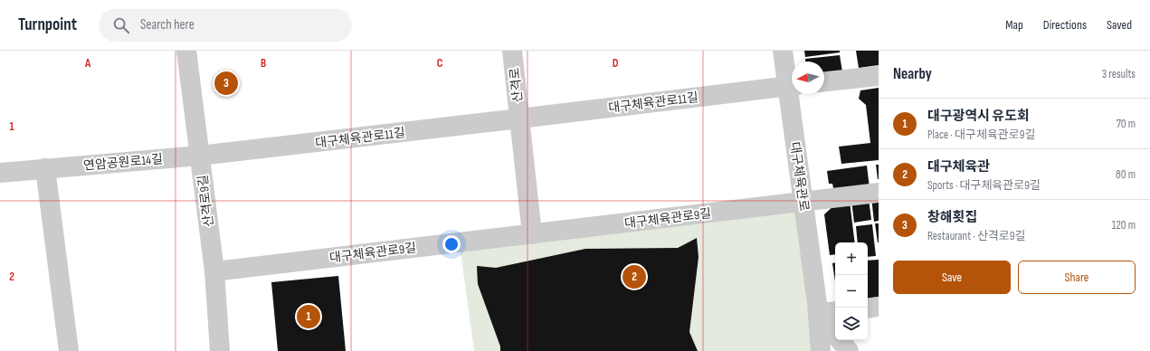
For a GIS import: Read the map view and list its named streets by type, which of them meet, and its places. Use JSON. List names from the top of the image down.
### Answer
{
  "streets": {
    "street": [
      "산격로",
      "대구체육관로11길",
      "연암공원로14길",
      "대구체육관로",
      "산격로9길",
      "대구체육관로9길"
    ]
  },
  "crossings": [
    ["산격로", "대구체육관로11길"],
    ["대구체육관로11길", "연암공원로14길"],
    ["대구체육관로11길", "산격로9길"],
    ["연암공원로14길", "산격로9길"],
    ["대구체육관로", "대구체육관로9길"],
    ["산격로9길", "대구체육관로9길"]
  ],
  "north": "left",
  "page": {
    "header": "Turnpoint",
    "search": "Search here",
    "nav": ["Map", "Directions", "Saved"],
    "heading": ["Nearby", "3 results"],
    "pins": ["3", "2", "1"],
    "list": [
      {
        "mark": "1",
        "name": "대구광역시 유도회",
        "note": "Place · 대구체육관로9길",
        "value": "70 m"
      },
      {
        "mark": "2",
        "name": "대구체육관",
        "note": "Sports · 대구체육관로9길",
        "value": "80 m"
      },
      {
        "mark": "3",
        "name": "창해횟집",
        "note": "Restaurant · 산격로9길",
        "value": "120 m"
      }
    ],
    "map_buttons": ["+", "−"],
    "buttons": ["Save", "Share"]
  },
  "grid": {
    "columns": [
      "A",
      "B",
      "C",
      "D"
    ],
    "rows": ["1", "2"]
  }
}
